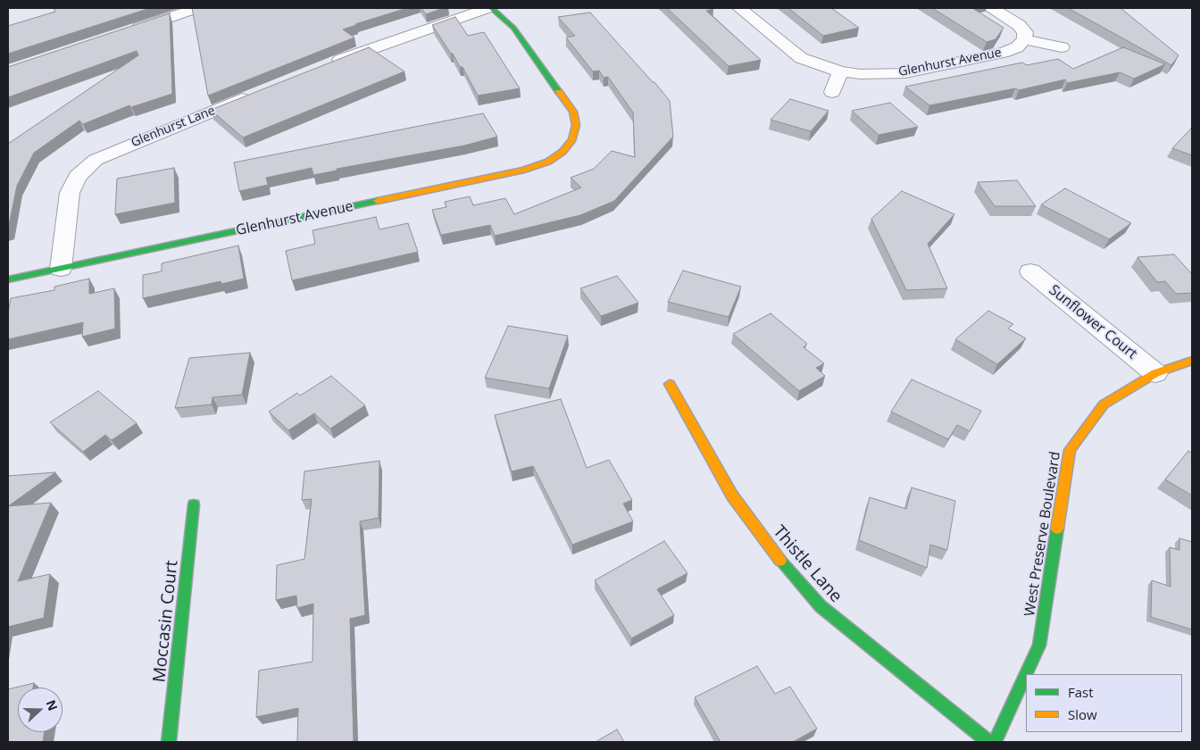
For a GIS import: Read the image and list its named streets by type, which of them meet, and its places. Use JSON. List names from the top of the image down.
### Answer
{
  "streets": {
    "street": [
      "Glenhurst Avenue",
      "Glenhurst Lane",
      "Sunflower Court",
      "West Preserve Boulevard",
      "Thistle Lane",
      "Moccasin Court"
    ]
  },
  "crossings": [
    ["Glenhurst Avenue", "Glenhurst Lane"],
    ["Sunflower Court", "West Preserve Boulevard"]
  ],
  "legend": ["Fast", "Slow"],
  "north": "right"
}
